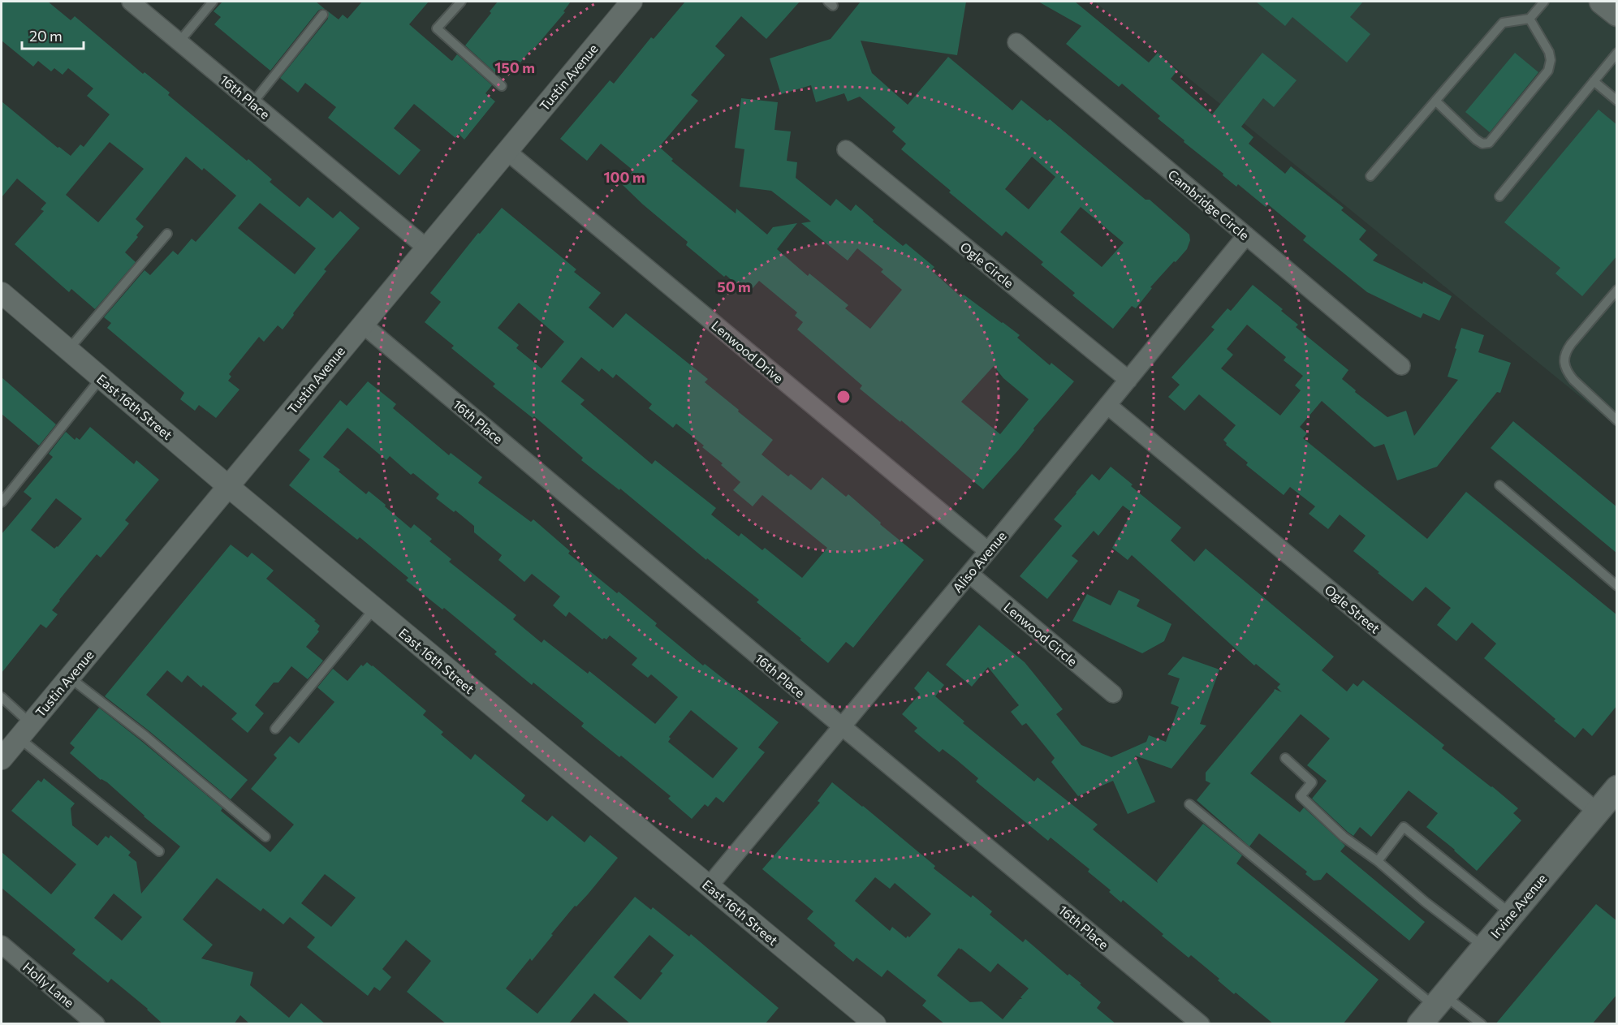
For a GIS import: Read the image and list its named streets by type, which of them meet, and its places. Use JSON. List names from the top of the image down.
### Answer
{
  "streets": {
    "main road": ["Irvine Avenue"],
    "street": [
      "Tustin Avenue",
      "16th Place",
      "Cambridge Circle",
      "Ogle Circle",
      "Lenwood Drive",
      "East 16th Street",
      "Aliso Avenue",
      "Ogle Street",
      "Lenwood Circle",
      "Holly Lane"
    ]
  },
  "crossings": [
    ["Tustin Avenue", "16th Place"],
    ["Tustin Avenue", "Lenwood Drive"],
    ["Tustin Avenue", "East 16th Street"],
    ["16th Place", "Aliso Avenue"],
    ["Cambridge Circle", "Aliso Avenue"],
    ["Ogle Circle", "Aliso Avenue"],
    ["Lenwood Drive", "Aliso Avenue"],
    ["East 16th Street", "Aliso Avenue"],
    ["Aliso Avenue", "Ogle Street"],
    ["Aliso Avenue", "Lenwood Circle"],
    ["Ogle Street", "Irvine Avenue"]
  ],
  "scale_bar": "20 m",
  "rings": ["150 m", "100 m", "50 m"]
}
